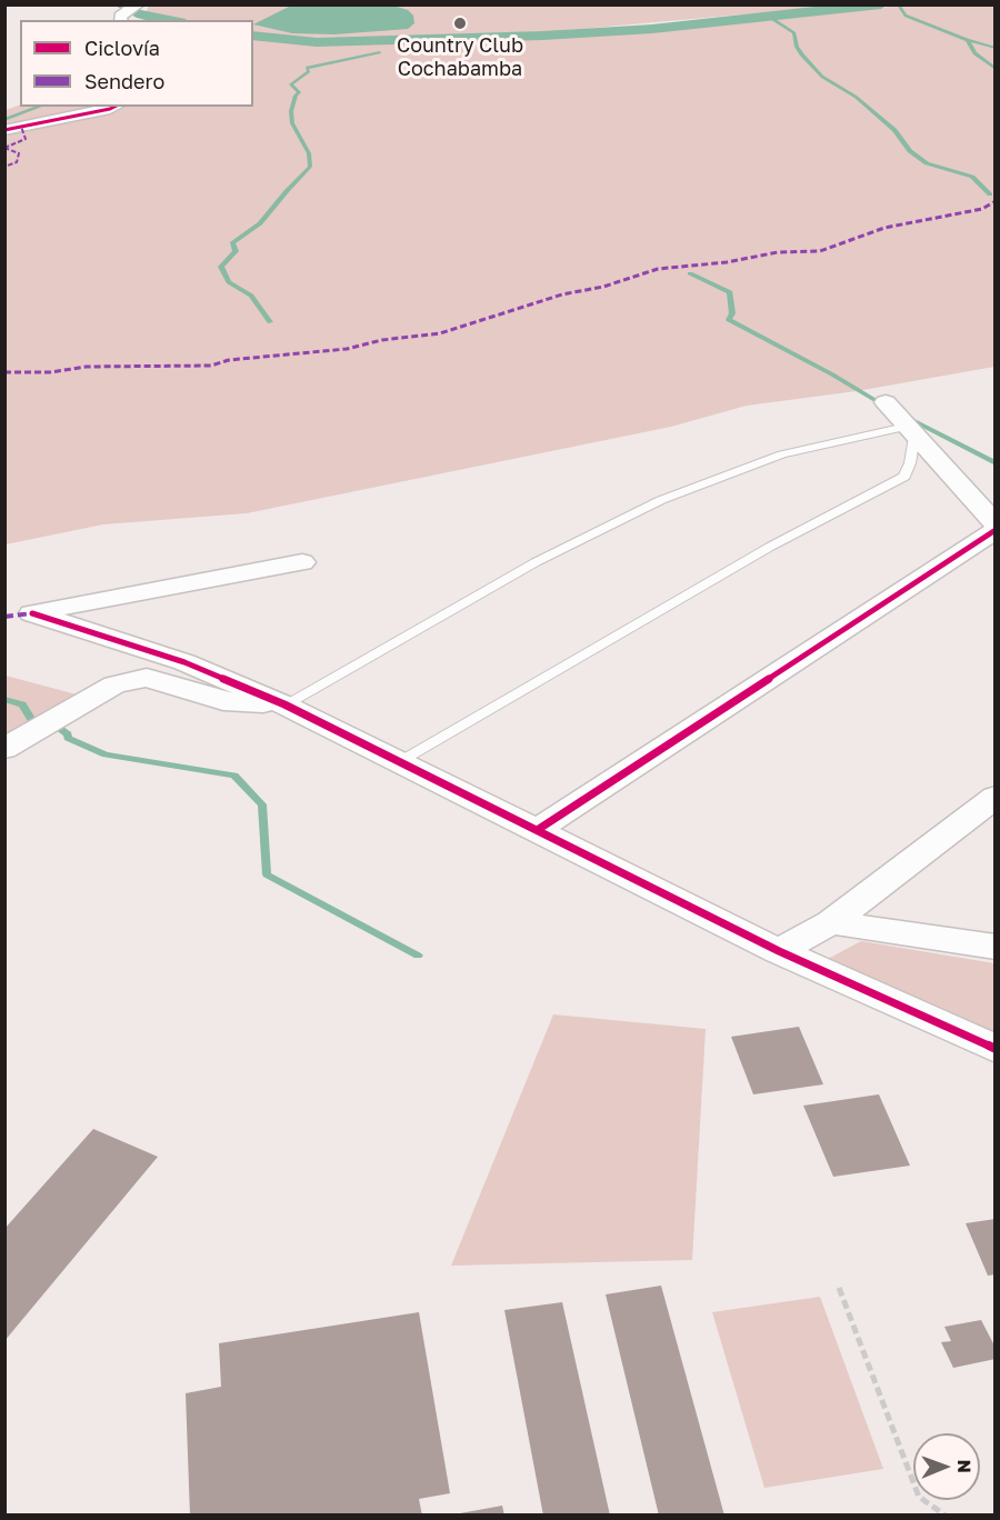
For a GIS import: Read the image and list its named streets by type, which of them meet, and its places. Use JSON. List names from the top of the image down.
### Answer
{
  "places": ["Country Club Cochabamba"],
  "legend": ["Ciclovía", "Sendero"],
  "north": "right"
}
